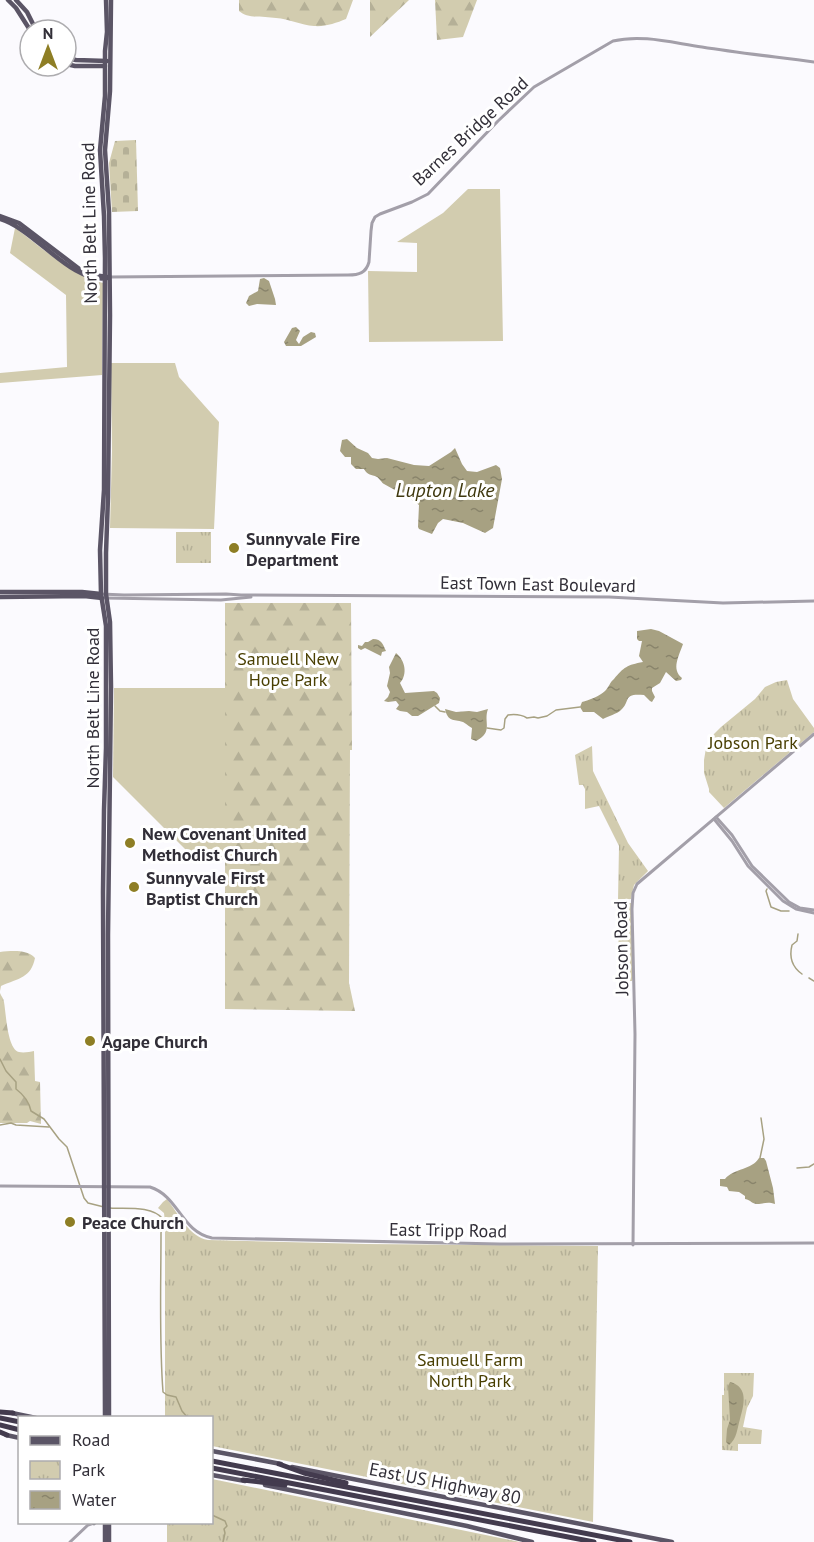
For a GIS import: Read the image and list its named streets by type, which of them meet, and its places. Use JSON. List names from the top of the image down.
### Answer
{
  "streets": {
    "main road": ["Barnes Bridge Road", "North Belt Line Road", "East US Highway 80"],
    "street": ["East Town East Boulevard", "Jobson Road", "East Tripp Road"]
  },
  "crossings": [
    ["Barnes Bridge Road", "North Belt Line Road"],
    ["North Belt Line Road", "East Town East Boulevard"],
    ["North Belt Line Road", "East Tripp Road"],
    ["Jobson Road", "East Tripp Road"]
  ],
  "water": ["Lupton Lake"],
  "parks": ["Samuell New Hope Park", "Jobson Park", "Samuell Farm North Park"],
  "places": [
    "Sunnyvale Fire Department",
    "New Covenant United Methodist Church",
    "Sunnyvale First Baptist Church",
    "Agape Church",
    "Peace Church"
  ],
  "legend": ["Road", "Park", "Water"],
  "north": "top"
}
